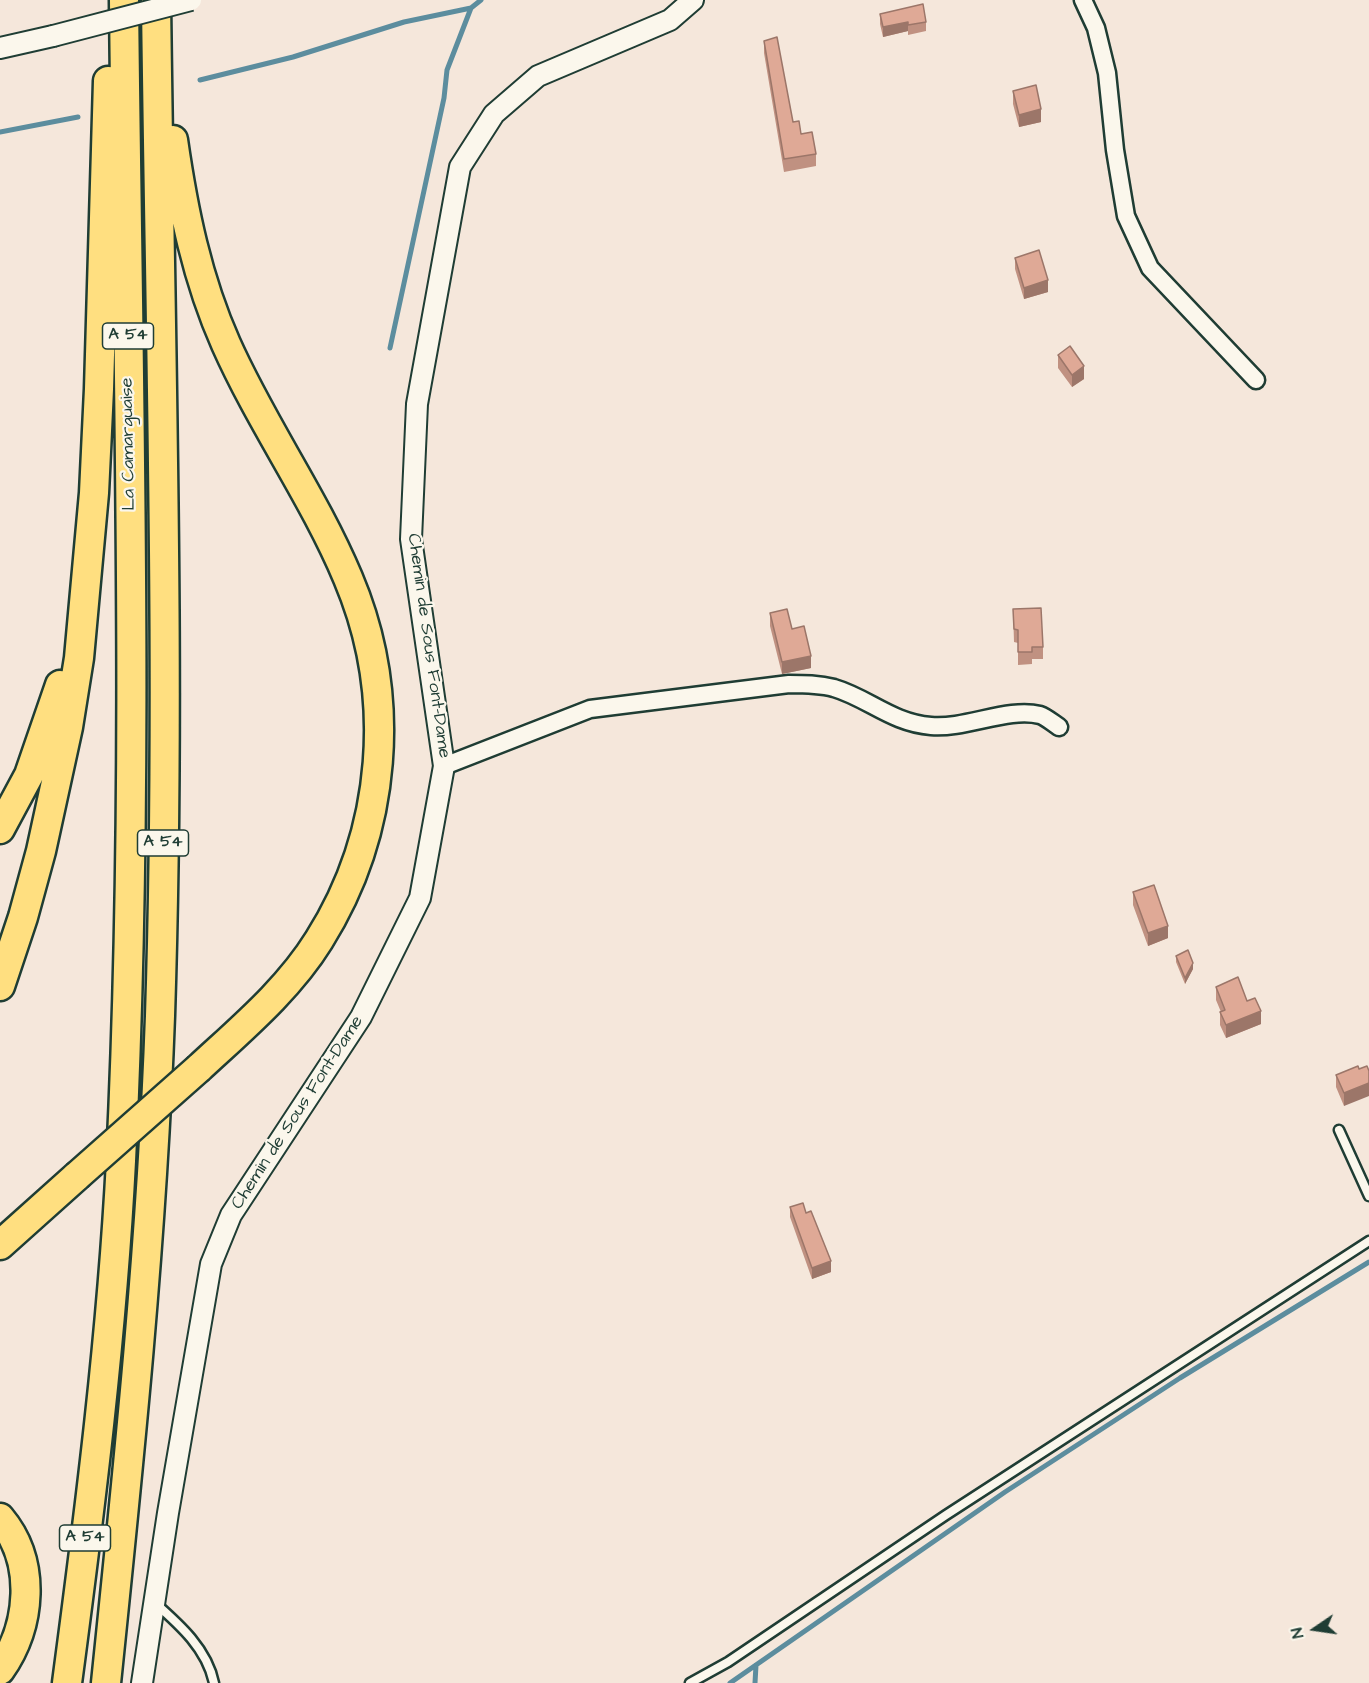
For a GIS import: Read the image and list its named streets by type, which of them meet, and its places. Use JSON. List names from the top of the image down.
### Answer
{
  "streets": {
    "highway": ["A 54", "La Camarguaise"],
    "street": ["Chemin de Sous Font-Dame"]
  },
  "north": "left"
}
